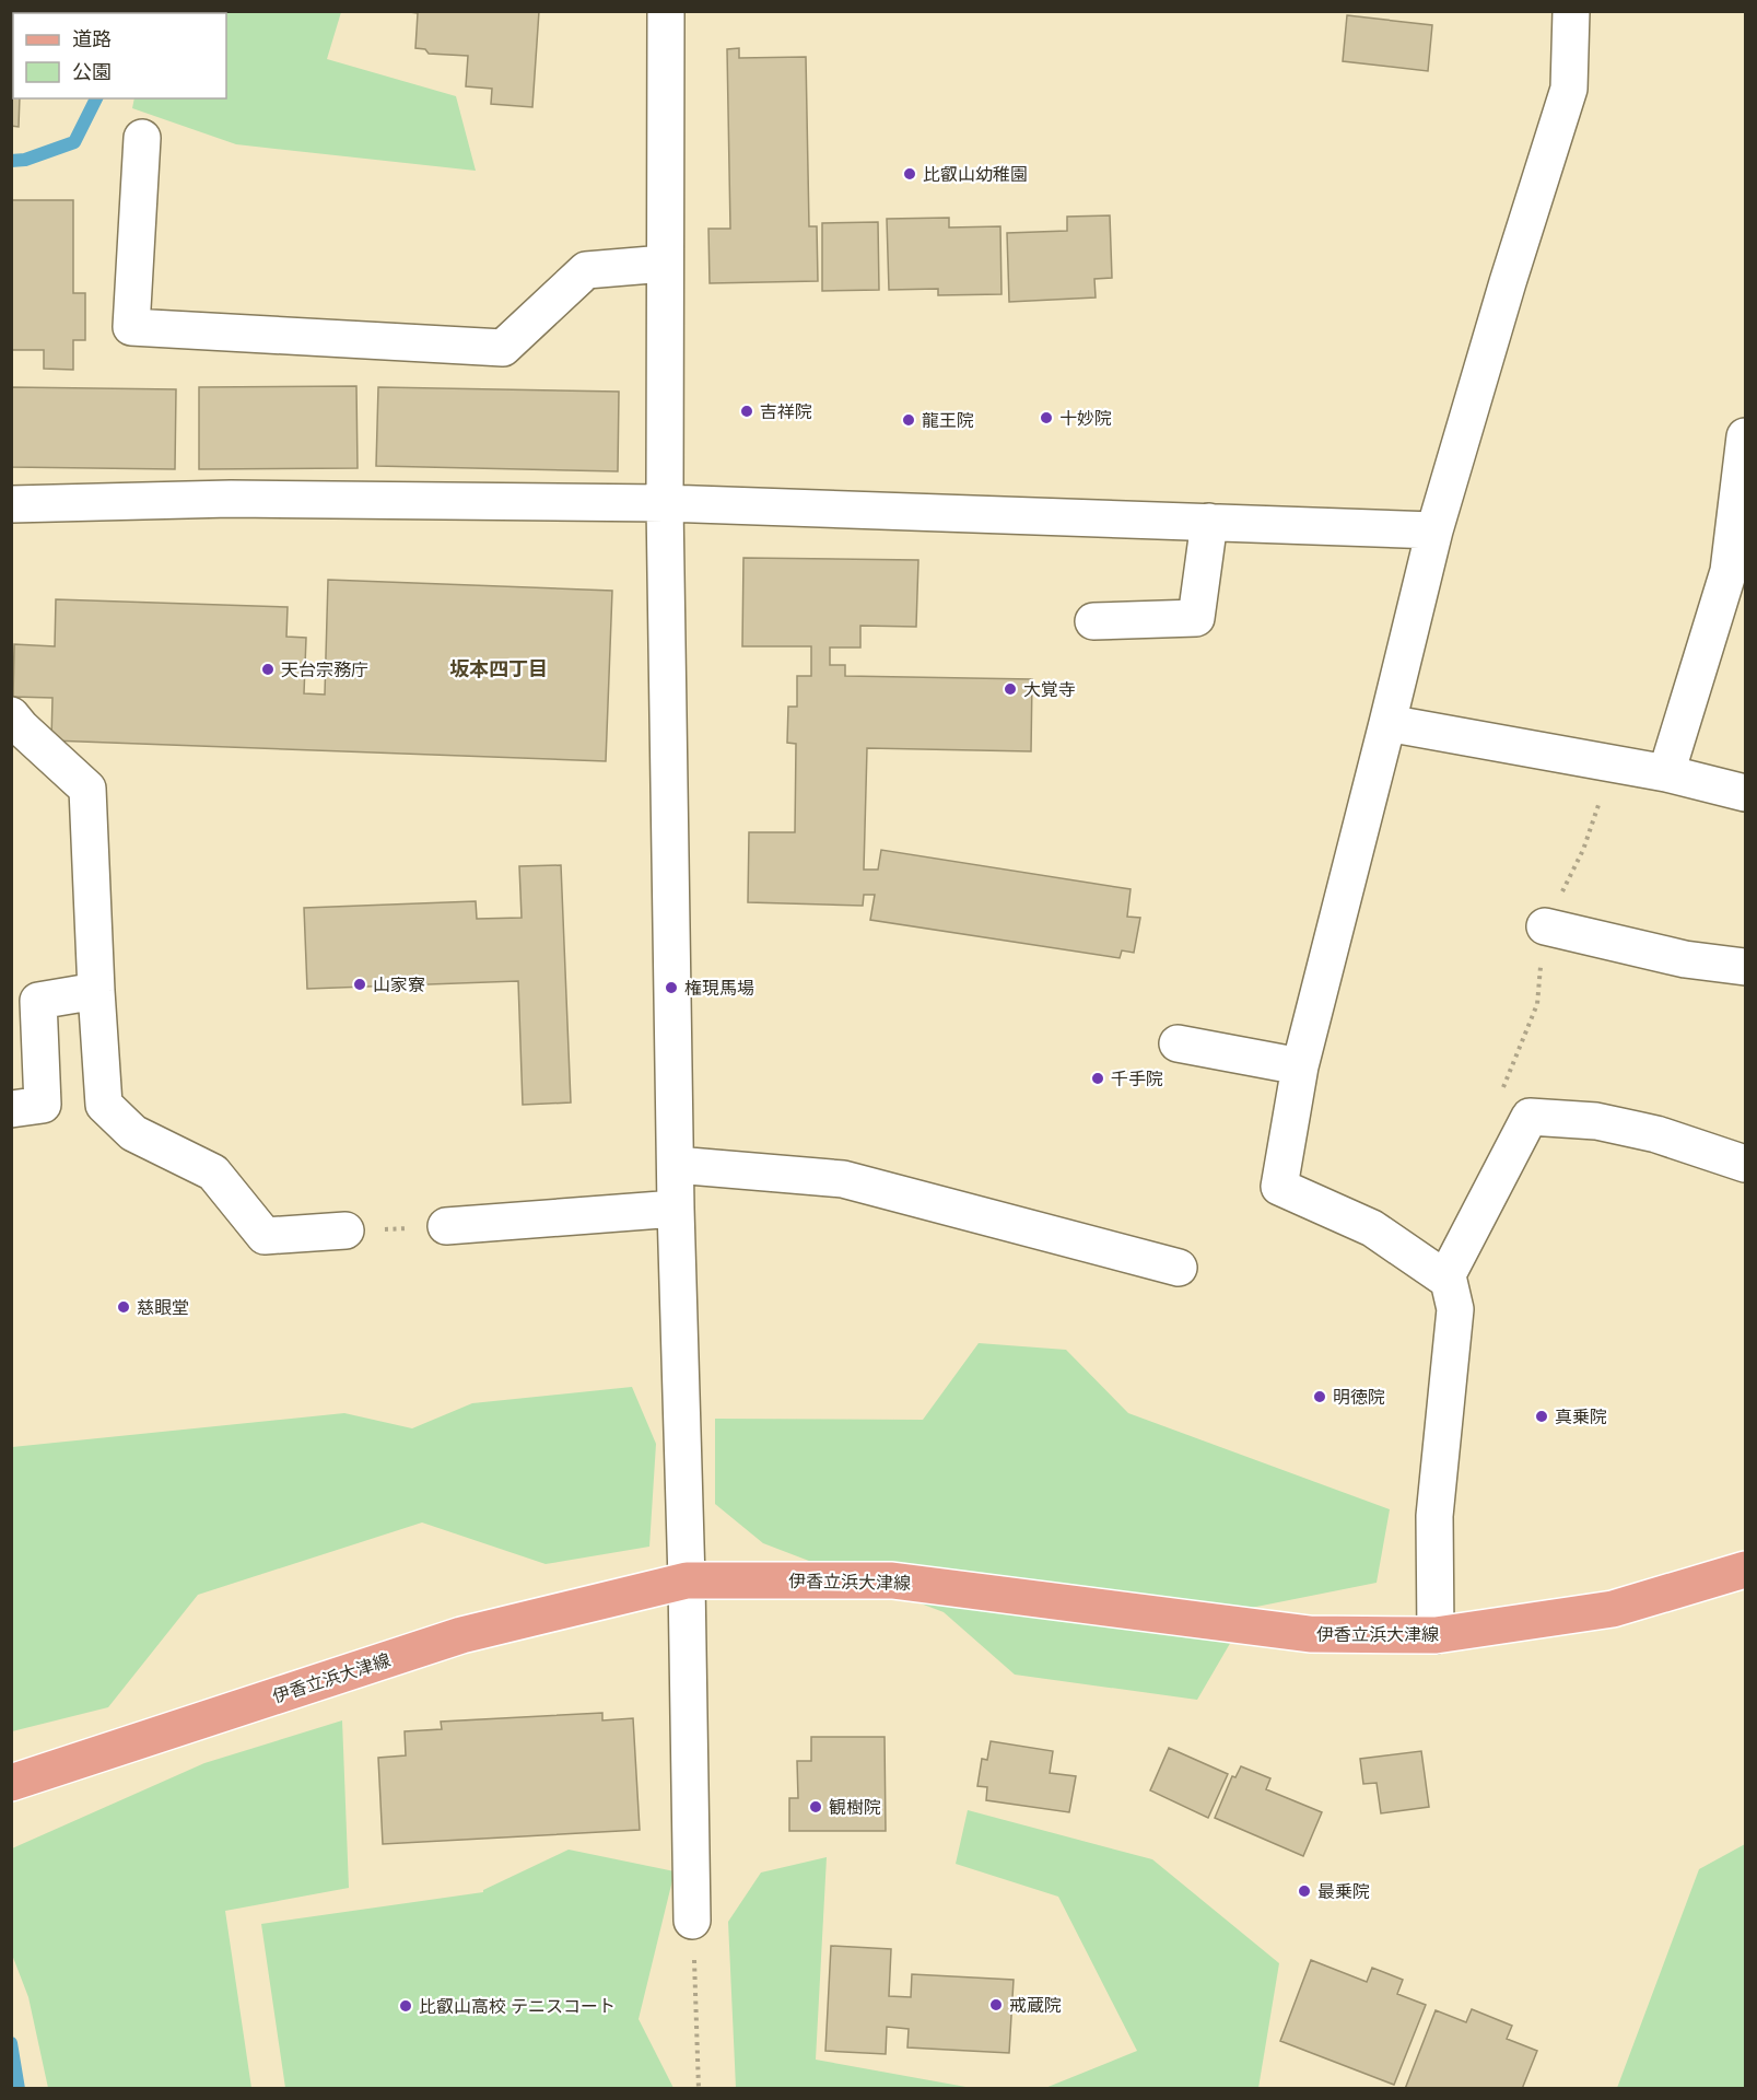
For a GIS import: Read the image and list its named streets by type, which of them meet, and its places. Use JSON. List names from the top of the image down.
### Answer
{
  "streets": {
    "main road": ["伊香立浜大津線"]
  },
  "districts": ["坂本四丁目"],
  "places": [
    "比叡山幼稚園",
    "吉祥院",
    "十妙院",
    "龍王院",
    "天台宗務庁",
    "大覚寺",
    "山家寮",
    "権現馬場",
    "千手院",
    "慈眼堂",
    "明徳院",
    "真乗院",
    "観樹院",
    "最乗院",
    "戒蔵院",
    "比叡山高校 テニスコート"
  ],
  "legend": ["道路", "公園"]
}
